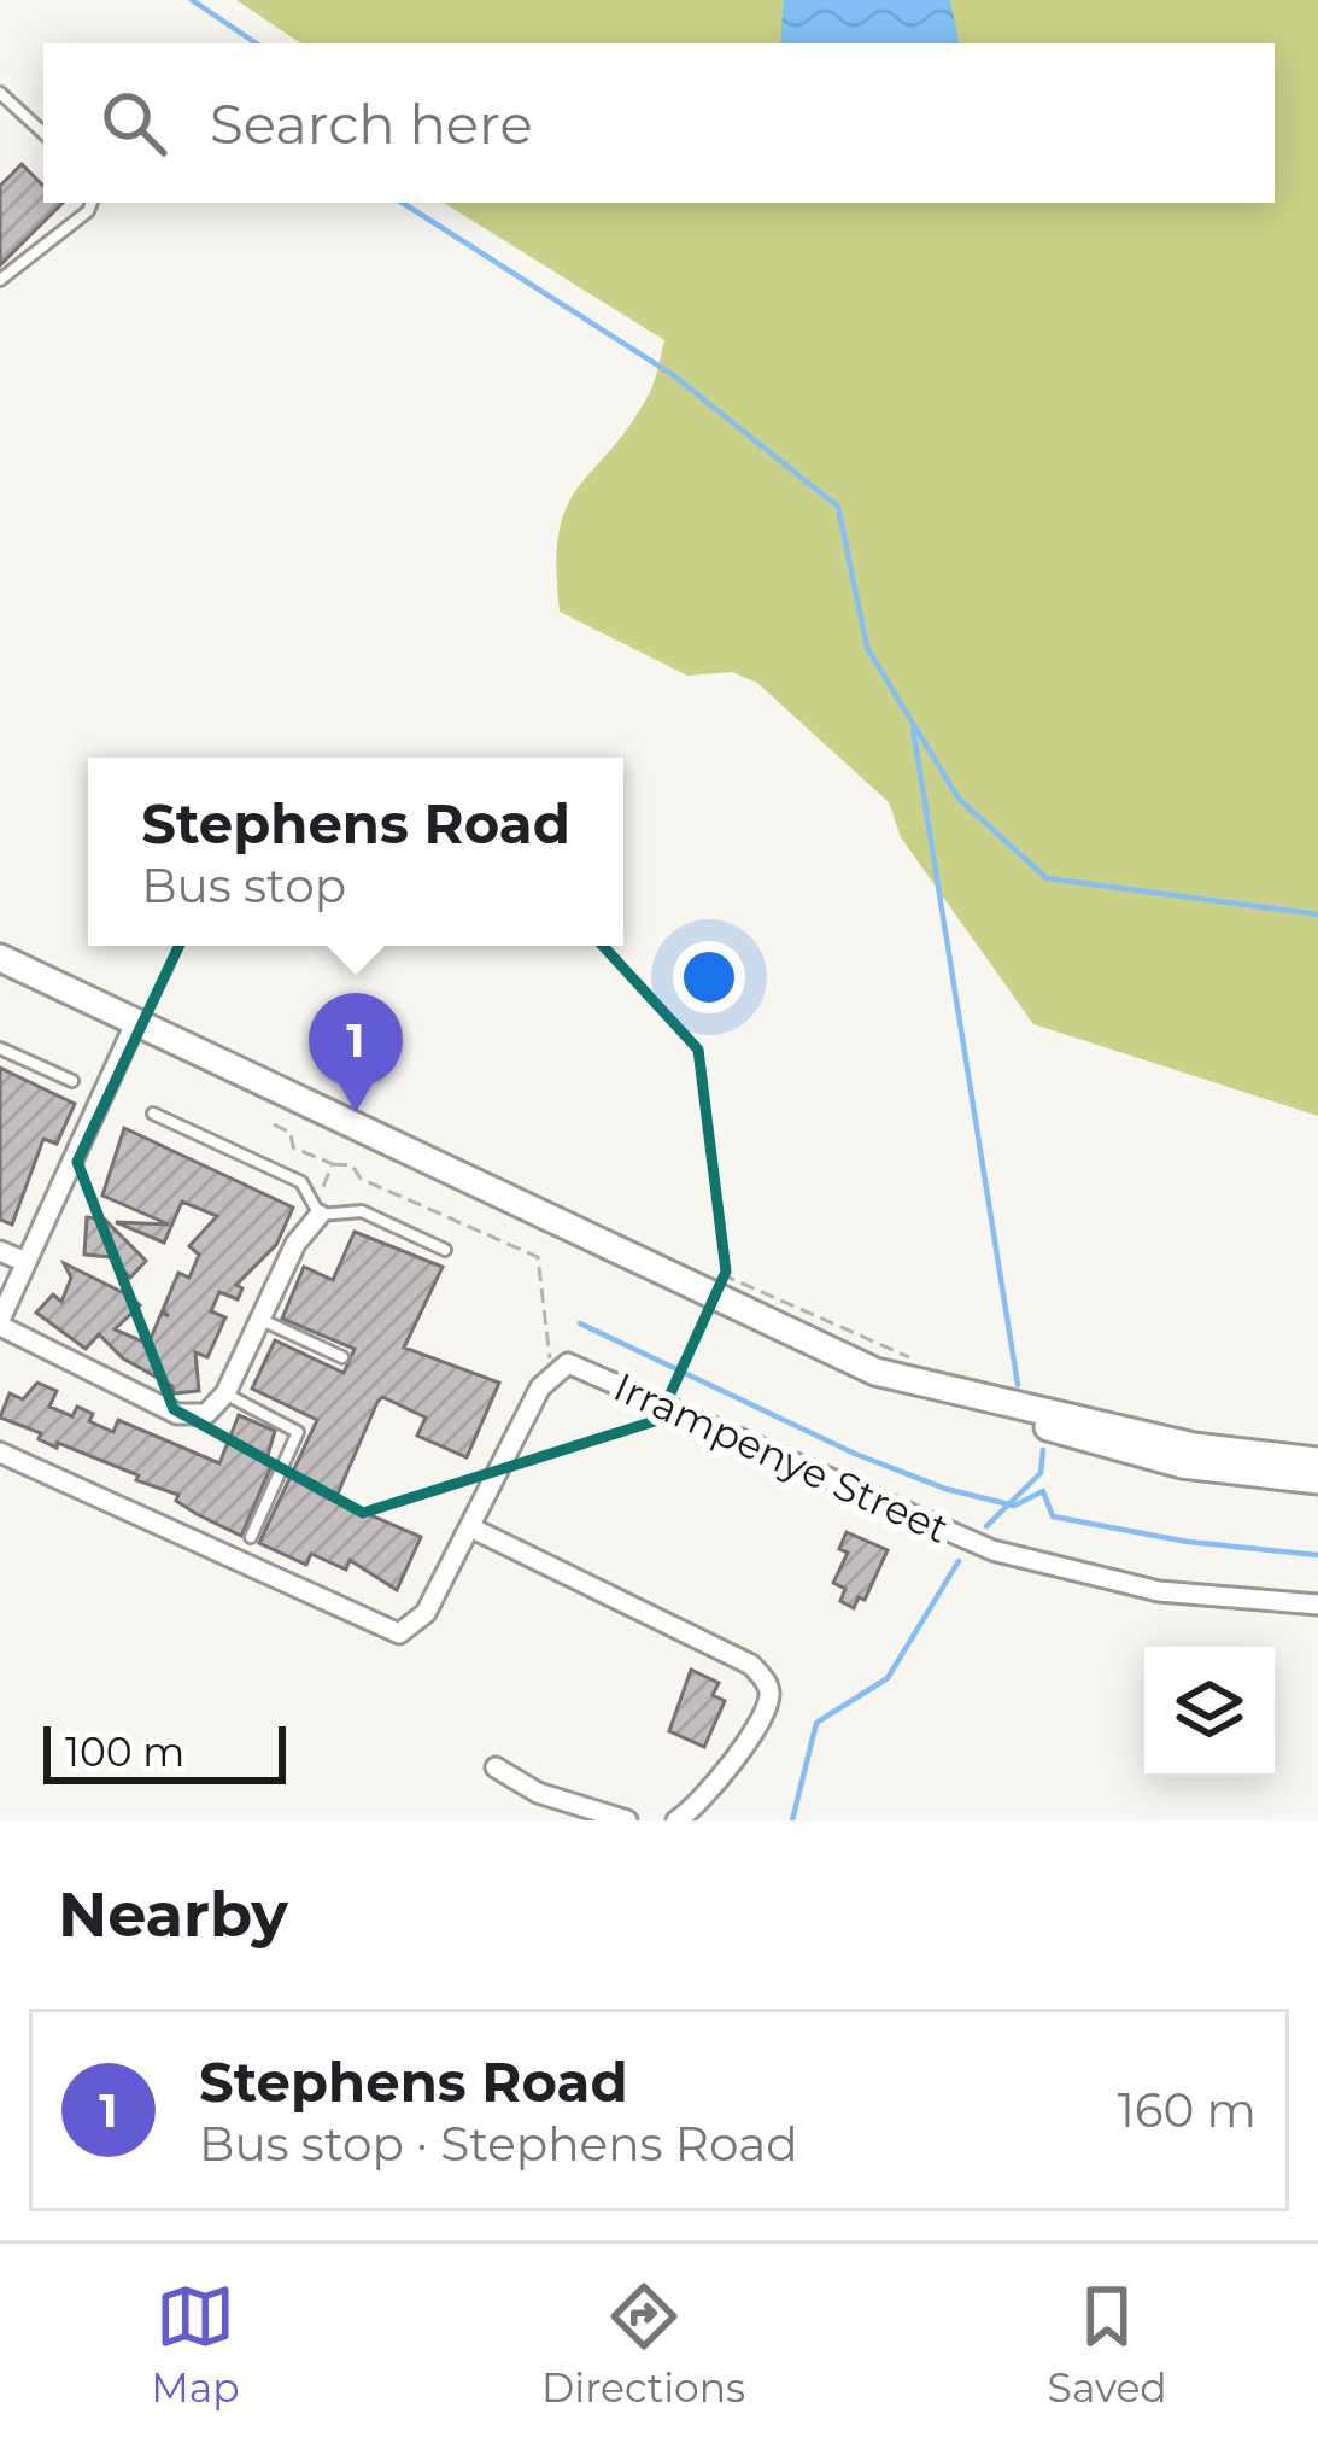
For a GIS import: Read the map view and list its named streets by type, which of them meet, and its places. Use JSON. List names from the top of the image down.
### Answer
{
  "streets": {
    "street": ["Irrampenye Street"]
  },
  "scale_bar": "100 m",
  "page": {
    "search": "Search here",
    "popup": ["Stephens Road", "Bus stop"],
    "pins": "1",
    "scale": "100 m",
    "heading": "Nearby",
    "list": [
      {
        "mark": "1",
        "name": "Stephens Road",
        "note": "Bus stop · Stephens Road",
        "value": "160 m"
      }
    ],
    "nav": ["Map", "Directions", "Saved"]
  }
}
